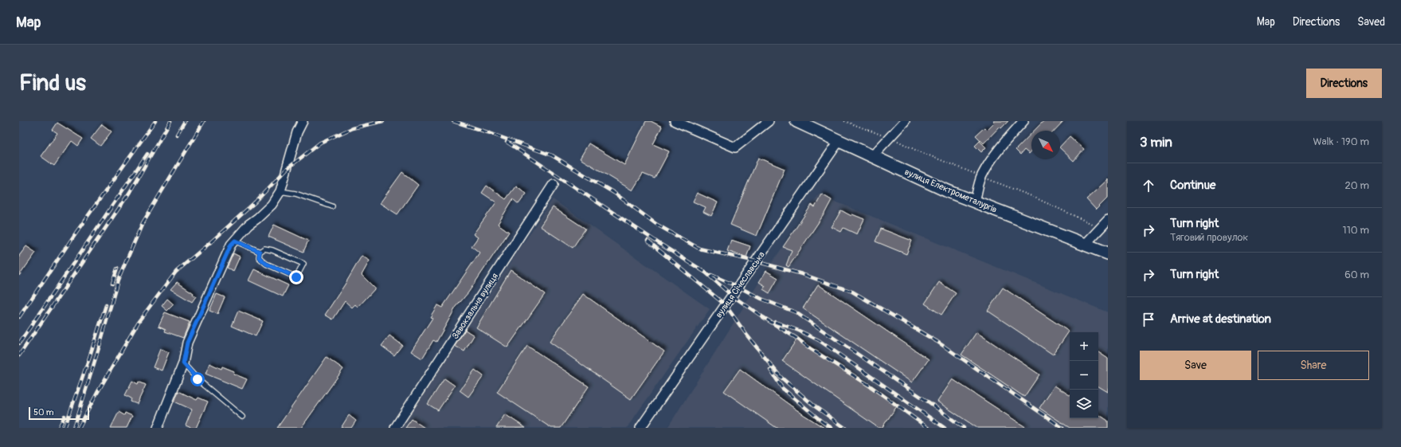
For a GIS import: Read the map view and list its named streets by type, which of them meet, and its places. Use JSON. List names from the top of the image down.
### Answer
{
  "streets": {
    "main road": ["вулиця Електрометалургів"],
    "street": ["вулиця Січеславська", "Завокзальна вулиця"]
  },
  "crossings": [
    ["вулиця Електрометалургів", "вулиця Січеславська"]
  ],
  "scale_bar": "50 m",
  "north": "bottom right",
  "page": {
    "header": "Map",
    "nav": ["Map", "Directions", "Saved"],
    "buttons": [
      "Directions",
      ["Save", "Share"]
    ],
    "title": "Find us",
    "heading": ["3 min", "Walk · 190 m"],
    "list": [
      ["Continue", "20 m"],
      ["Turn right", "Тяговий провулок", "110 m"],
      ["Turn right", "60 m"],
      "Arrive at destination"
    ],
    "map_buttons": ["+", "−"],
    "scale": "50 m"
  }
}
